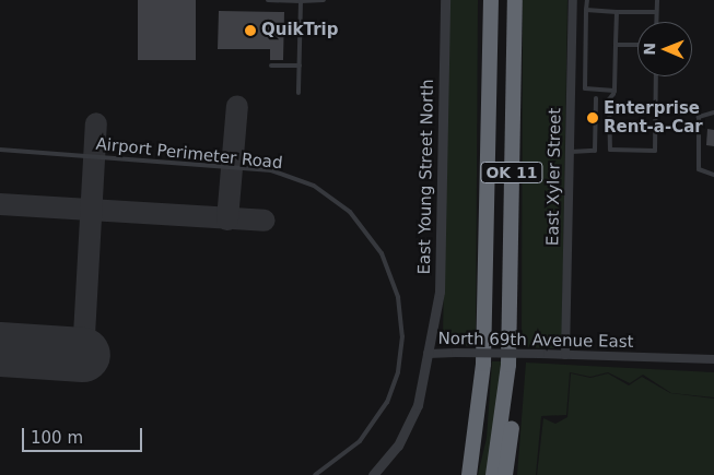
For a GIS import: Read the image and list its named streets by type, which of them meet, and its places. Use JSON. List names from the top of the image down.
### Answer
{
  "streets": {
    "highway": ["OK 11"],
    "street": ["East Young Street North", "East Xyler Street", "North 69th Avenue East"],
    "lane": ["Airport Perimeter Road"]
  },
  "crossings": [
    ["East Young Street North", "North 69th Avenue East"],
    ["East Xyler Street", "North 69th Avenue East"]
  ],
  "places": ["QuikTrip", "Enterprise Rent-a-Car"],
  "scale_bar": "100 m",
  "north": "left"
}
